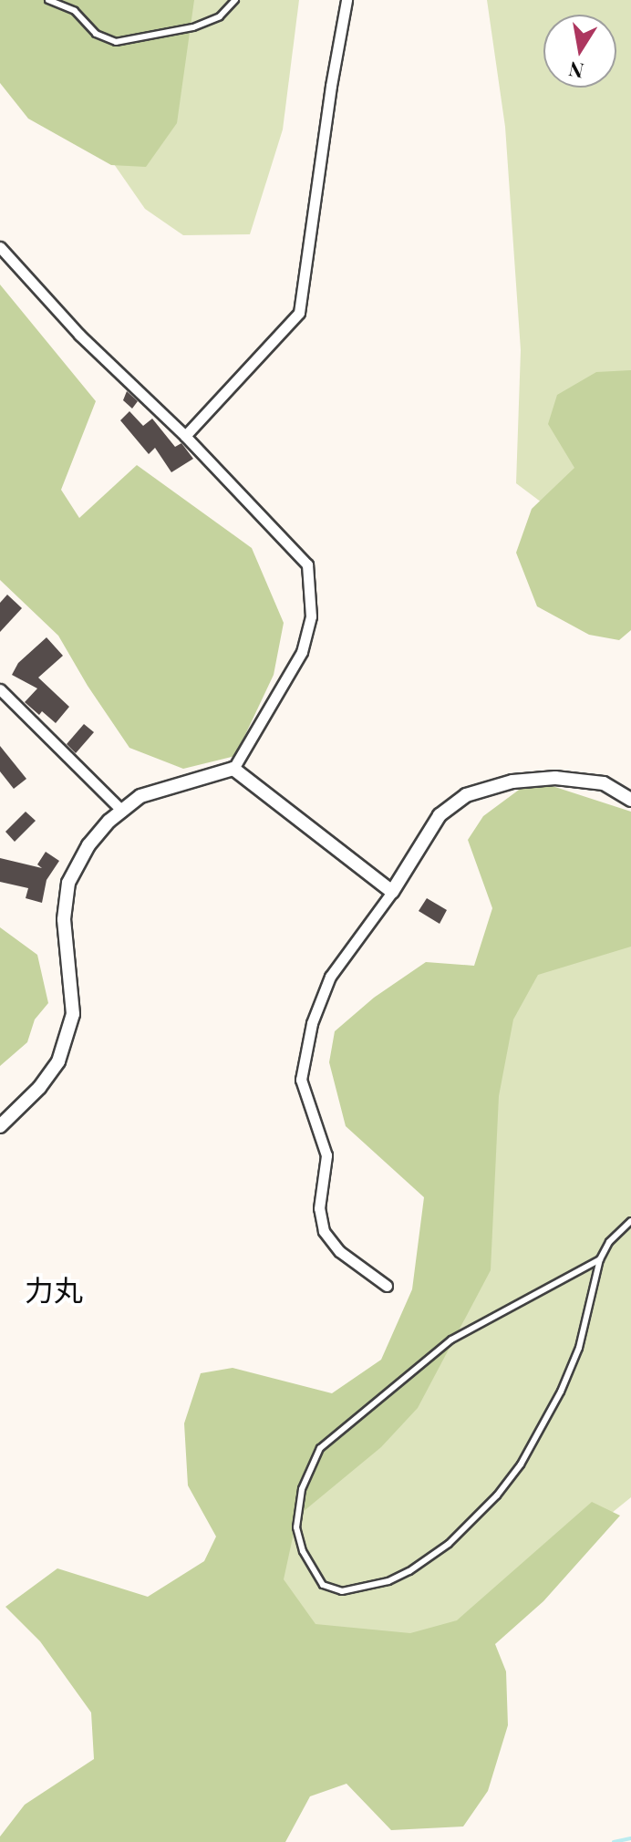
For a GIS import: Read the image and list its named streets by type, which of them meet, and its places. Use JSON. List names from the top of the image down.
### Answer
{
  "districts": ["力丸"],
  "north": "bottom"
}
